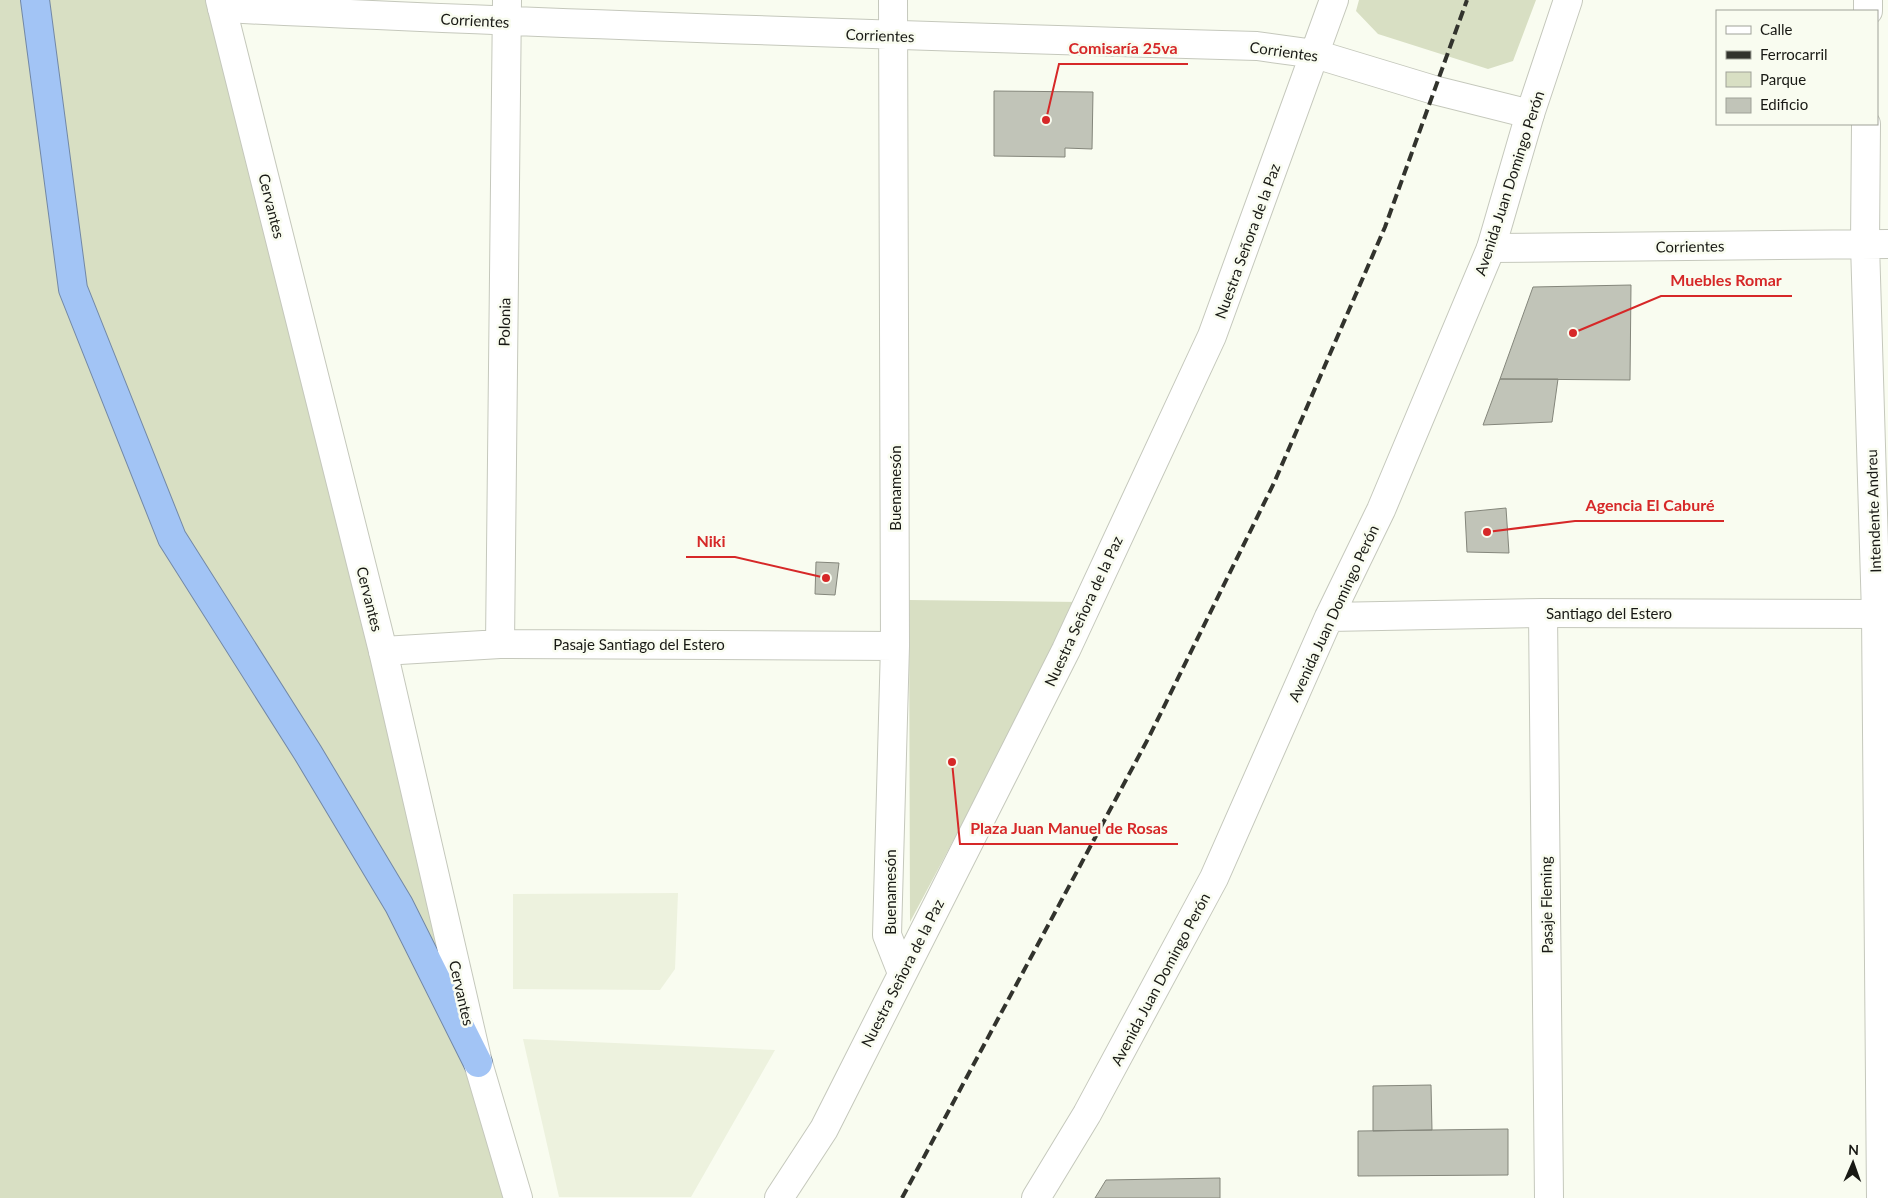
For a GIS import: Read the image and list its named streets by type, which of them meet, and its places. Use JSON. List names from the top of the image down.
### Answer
{
  "streets": {
    "street": [
      "Corrientes",
      "Avenida Juan Domingo Perón",
      "Cervantes",
      "Nuestra Señora de la Paz",
      "Polonia",
      "Buenamesón",
      "Intendente Andreu",
      "Santiago del Estero",
      "Pasaje Santiago del Estero",
      "Pasaje Fleming"
    ]
  },
  "crossings": [
    ["Corrientes", "Avenida Juan Domingo Perón"],
    ["Corrientes", "Cervantes"],
    ["Corrientes", "Nuestra Señora de la Paz"],
    ["Corrientes", "Polonia"],
    ["Corrientes", "Buenamesón"],
    ["Corrientes", "Intendente Andreu"],
    ["Avenida Juan Domingo Perón", "Santiago del Estero"],
    ["Cervantes", "Pasaje Santiago del Estero"],
    ["Nuestra Señora de la Paz", "Buenamesón"],
    ["Polonia", "Pasaje Santiago del Estero"],
    ["Buenamesón", "Pasaje Santiago del Estero"],
    ["Intendente Andreu", "Santiago del Estero"],
    ["Santiago del Estero", "Pasaje Fleming"]
  ],
  "places": [
    "Comisaría 25va",
    "Muebles Romar",
    "Agencia El Caburé",
    "Niki",
    "Plaza Juan Manuel de Rosas"
  ],
  "legend": [
    "Calle",
    "Ferrocarril",
    "Parque",
    "Edificio"
  ],
  "north": "top"
}
